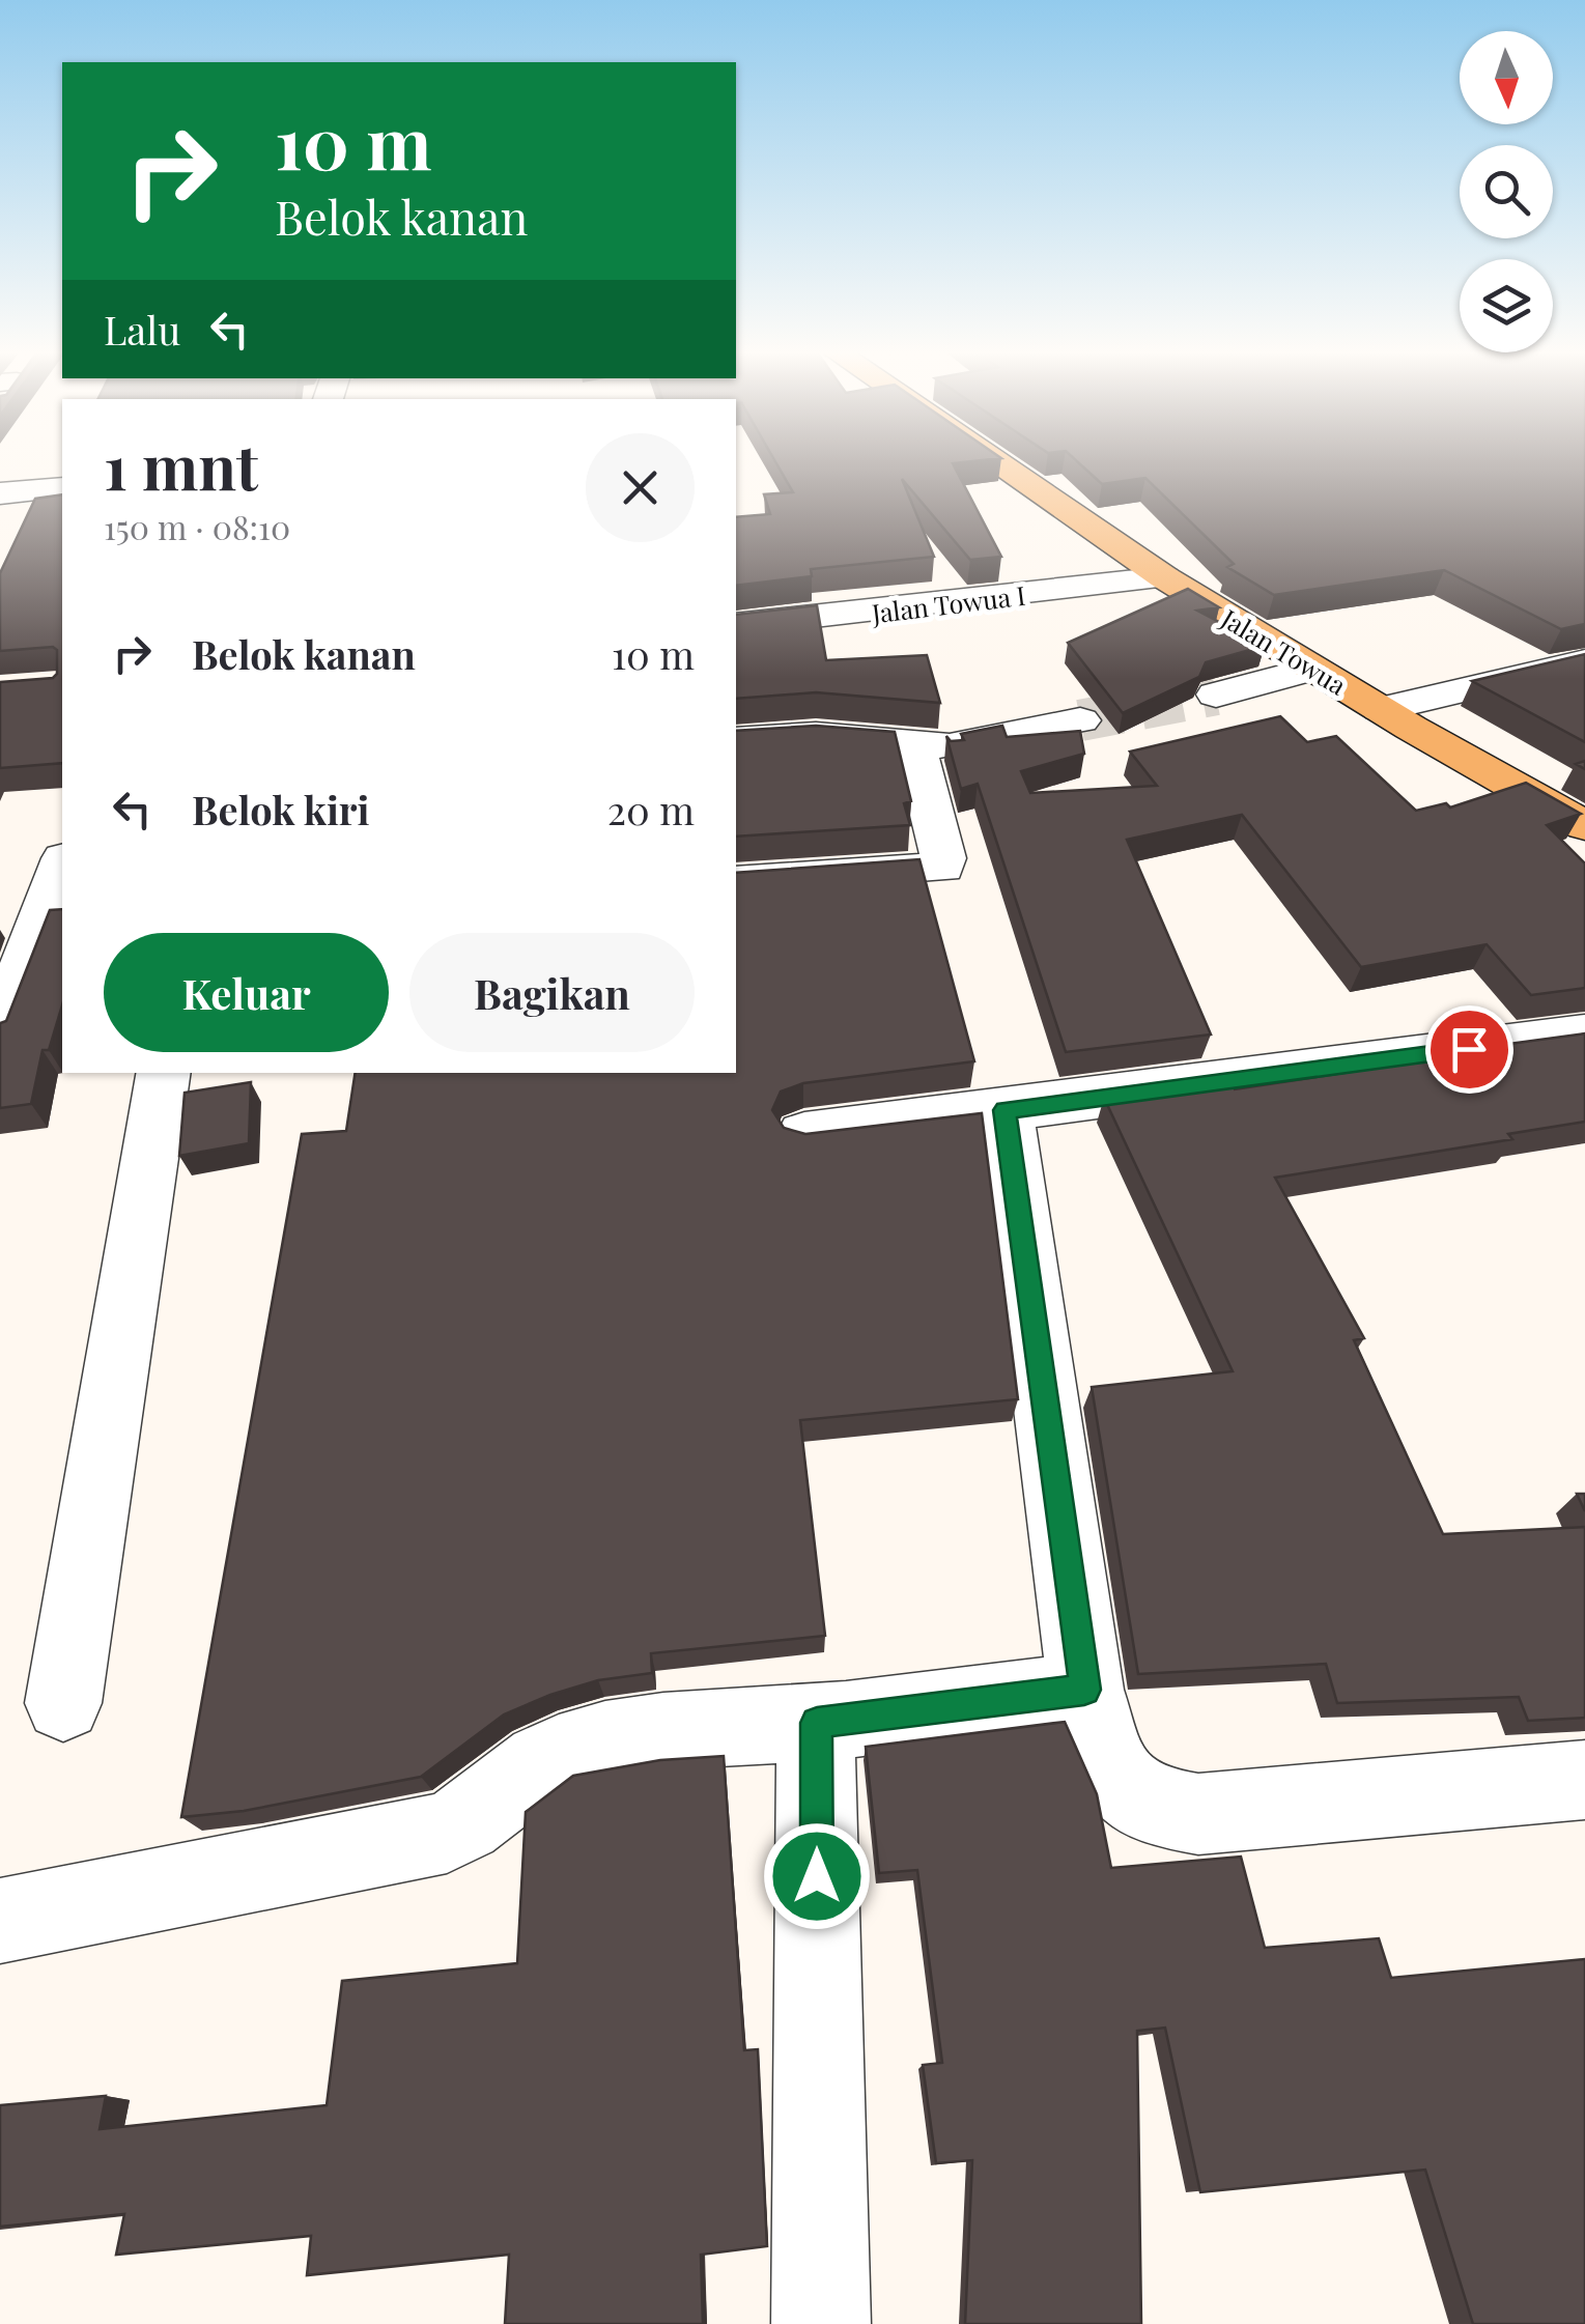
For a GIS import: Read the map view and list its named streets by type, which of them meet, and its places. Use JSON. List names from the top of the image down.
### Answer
{
  "streets": {
    "main road": ["Jalan Towua"],
    "street": ["Jalan Towua I"]
  },
  "crossings": [
    ["Jalan Towua I", "Jalan Towua"]
  ],
  "north": "bottom",
  "page": {
    "turn": ["10 m", "Belok kanan"],
    "then": "Lalu",
    "heading": ["1 mnt", "150 m · 08:10"],
    "list": [
      {
        "name": "Belok kanan",
        "value": "10 m"
      },
      {
        "name": "Belok kiri",
        "value": "20 m"
      }
    ],
    "buttons": ["Keluar", "Bagikan"]
  }
}
